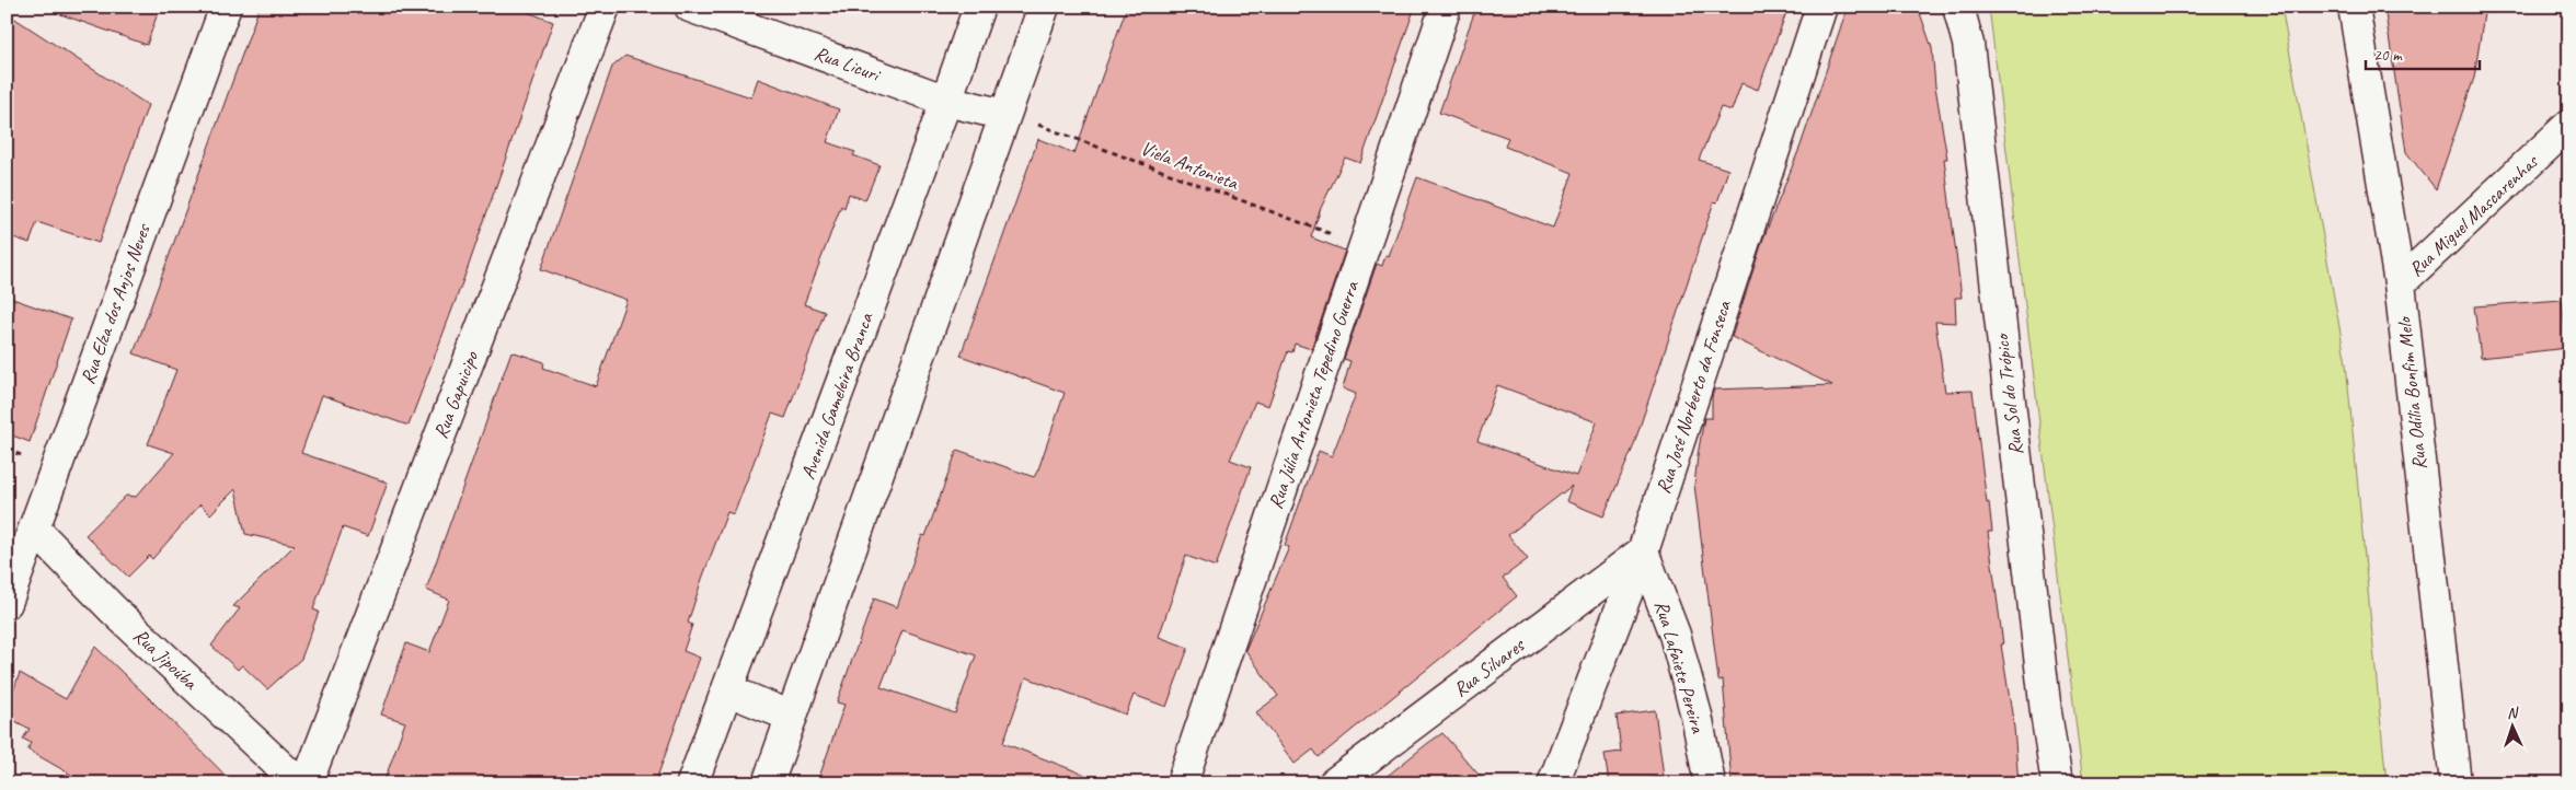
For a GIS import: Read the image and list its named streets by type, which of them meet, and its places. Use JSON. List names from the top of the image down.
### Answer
{
  "streets": {
    "street": [
      "Rua Licuri",
      "Rua Miguel Mascarenhas",
      "Rua Elza dos Anjos Neves",
      "Rua Odília Bonfim Melo",
      "Rua Gapuicipo",
      "Rua Júlia Antonieta Tepedino Guerra",
      "Rua Sol do Trópico",
      "Avenida Gameleira Branca",
      "Rua José Norberto da Fonseca",
      "Rua Jipoúba",
      "Rua Lafaiete Pereira",
      "Rua Silvares"
    ],
    "path": ["Viela Antonieta"]
  },
  "crossings": [
    ["Rua Licuri", "Viela Antonieta"],
    ["Rua Licuri", "Avenida Gameleira Branca"],
    ["Viela Antonieta", "Rua Júlia Antonieta Tepedino Guerra"],
    ["Rua Miguel Mascarenhas", "Rua Odília Bonfim Melo"],
    ["Rua Elza dos Anjos Neves", "Rua Jipoúba"],
    ["Rua José Norberto da Fonseca", "Rua Lafaiete Pereira"],
    ["Rua José Norberto da Fonseca", "Rua Silvares"],
    ["Rua Lafaiete Pereira", "Rua Silvares"]
  ],
  "scale_bar": "20 m",
  "north": "top"
}
